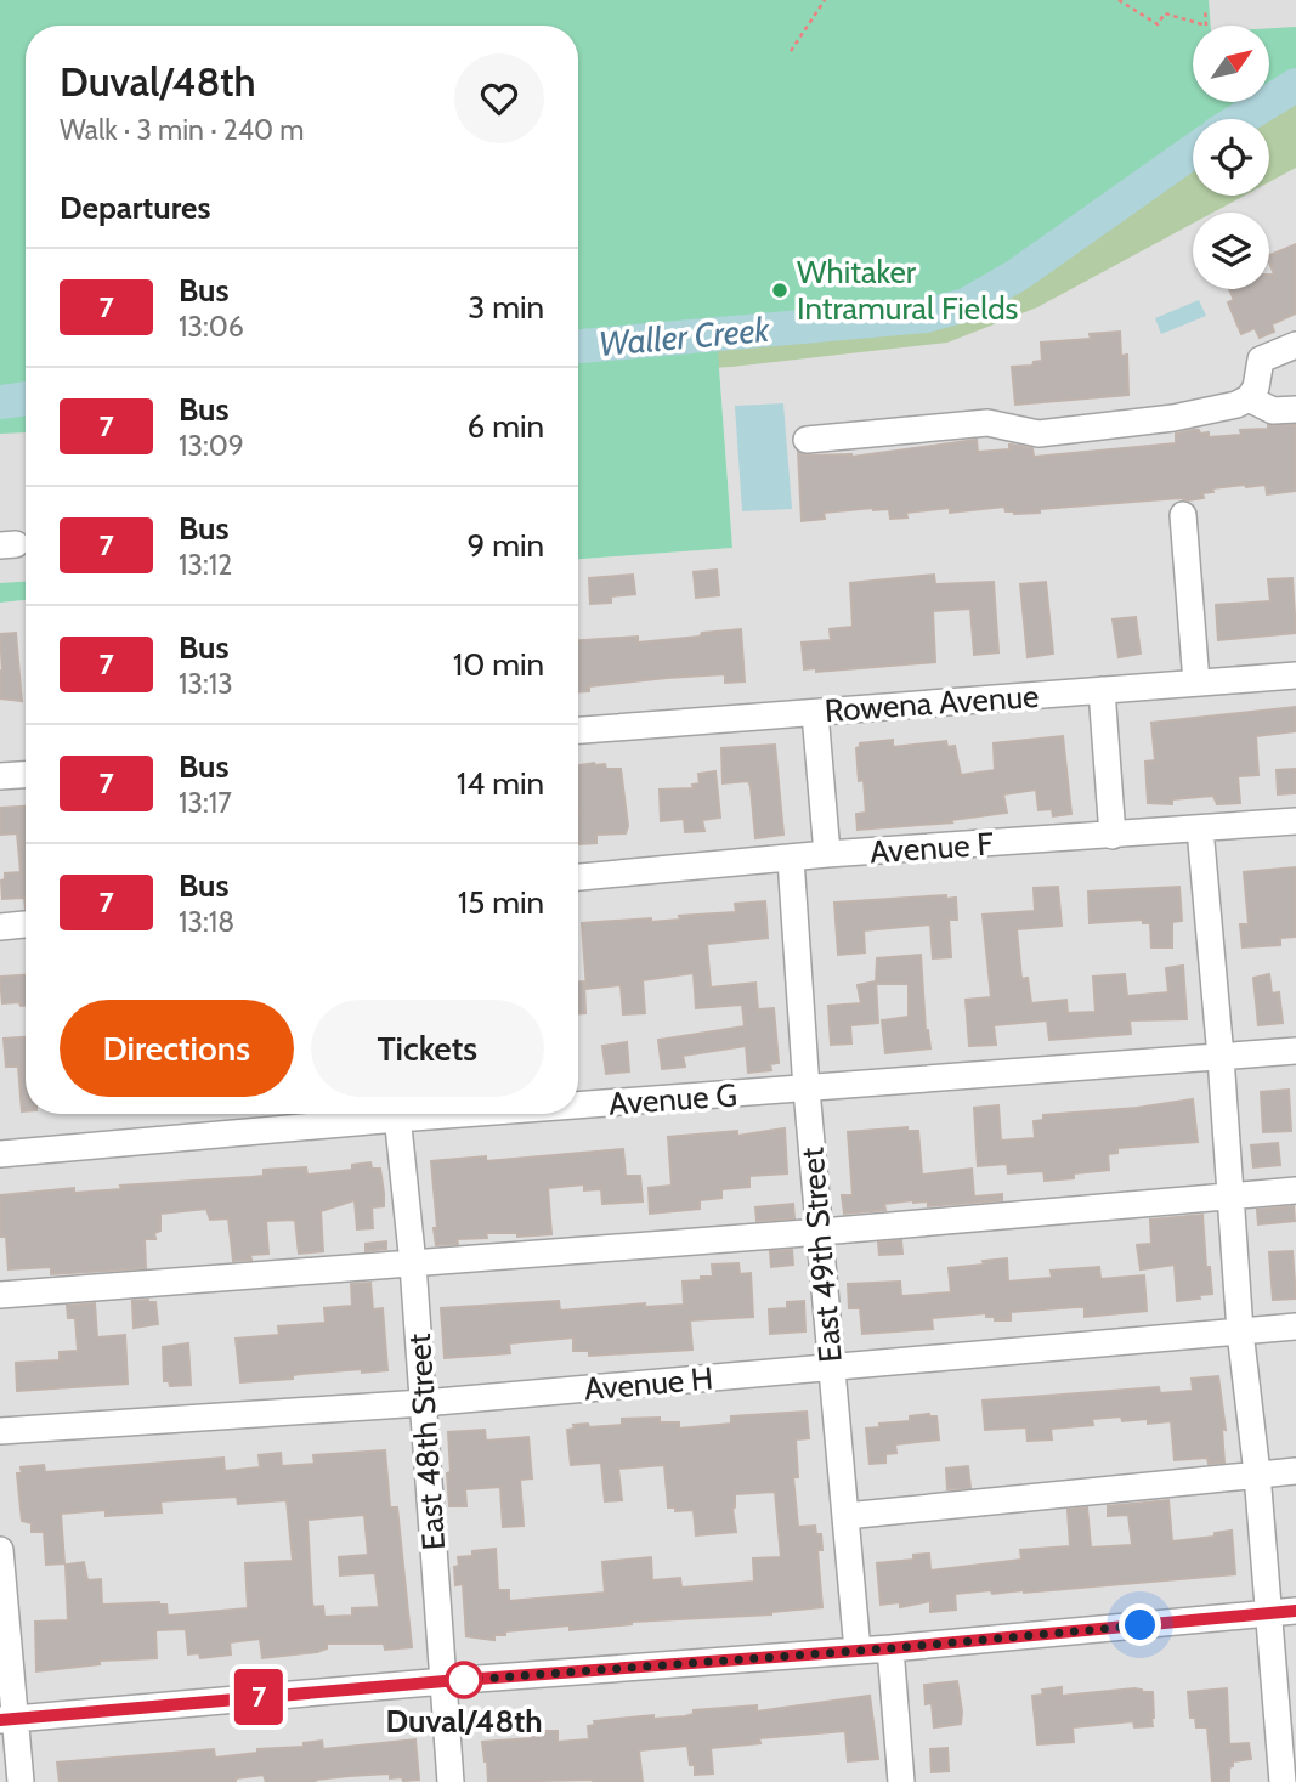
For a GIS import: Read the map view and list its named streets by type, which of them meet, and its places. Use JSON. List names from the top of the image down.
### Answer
{
  "streets": {
    "street": [
      "Rowena Avenue",
      "Avenue F",
      "Avenue G",
      "East 49th Street",
      "Avenue H",
      "East 48th Street"
    ]
  },
  "crossings": [
    ["Avenue F", "East 49th Street"],
    ["Avenue G", "East 49th Street"],
    ["East 49th Street", "Avenue H"],
    ["Avenue H", "East 48th Street"]
  ],
  "water": ["Waller Creek"],
  "places": ["Whitaker Intramural Fields", "Duval/48th"],
  "lines": ["bus line 7"],
  "north": "top right",
  "page": {
    "on_map": "7",
    "heading": [
      ["Duval/48th", "Walk · 3 min · 240 m"],
      "Departures"
    ],
    "list": [
      {
        "mark": "7",
        "name": "Bus",
        "note": "13:06",
        "value": "3 min"
      },
      {
        "mark": "7",
        "name": "Bus",
        "note": "13:09",
        "value": "6 min"
      },
      {
        "mark": "7",
        "name": "Bus",
        "note": "13:12",
        "value": "9 min"
      },
      {
        "mark": "7",
        "name": "Bus",
        "note": "13:13",
        "value": "10 min"
      },
      {
        "mark": "7",
        "name": "Bus",
        "note": "13:17",
        "value": "14 min"
      },
      {
        "mark": "7",
        "name": "Bus",
        "note": "13:18",
        "value": "15 min"
      }
    ],
    "buttons": ["Directions", "Tickets"]
  }
}
